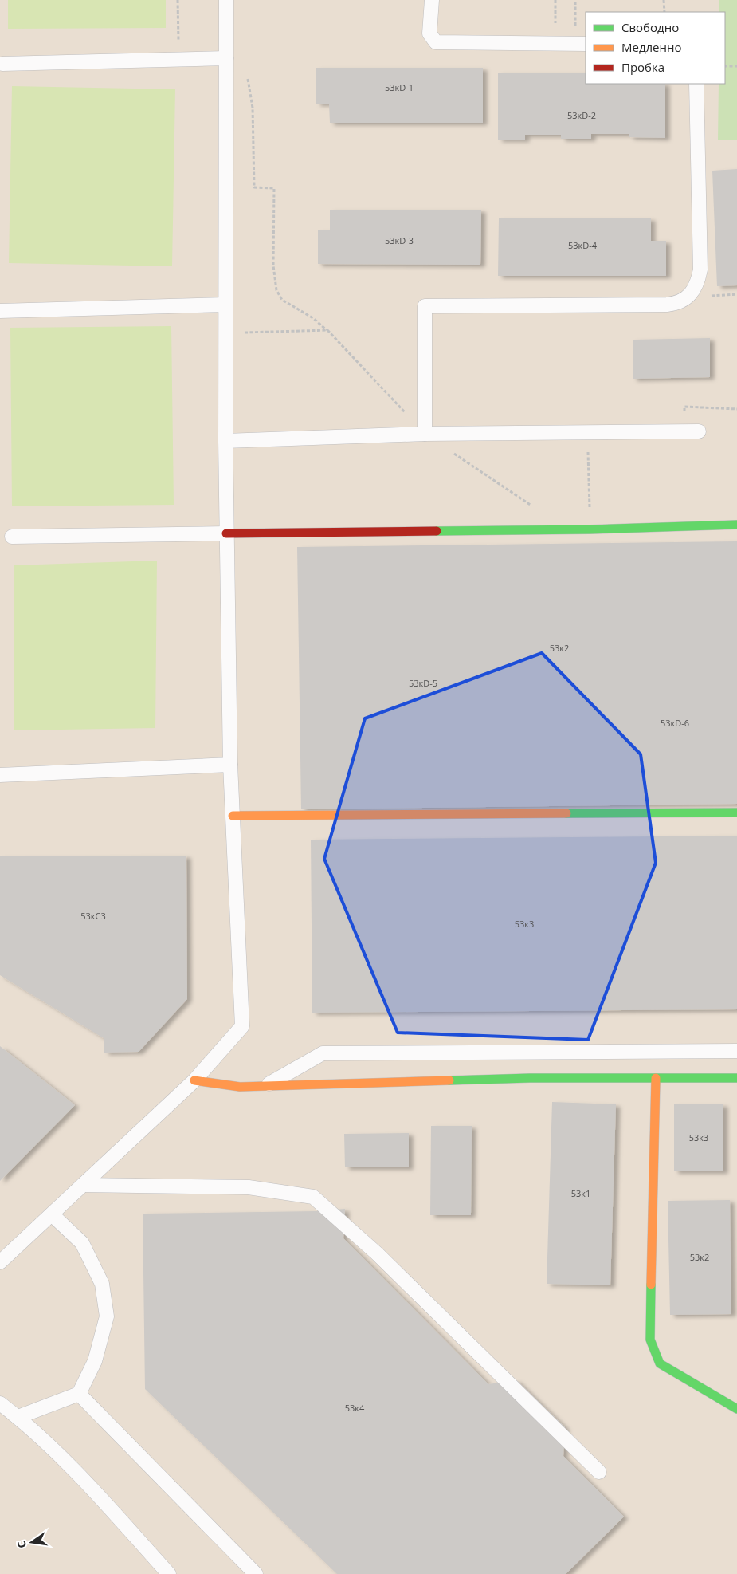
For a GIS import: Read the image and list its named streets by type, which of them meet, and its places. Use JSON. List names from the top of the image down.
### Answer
{
  "house_numbers": [
    "53кD-1",
    "53кD-2",
    "53кD-3",
    "53кD-4",
    "53к2",
    "53кD-5",
    "53кD-6",
    "53кС3",
    "53к3",
    "53к3",
    "53к1",
    "53к2",
    "53к4"
  ],
  "legend": ["Свободно", "Медленно", "Пробка"],
  "north": "left"
}
